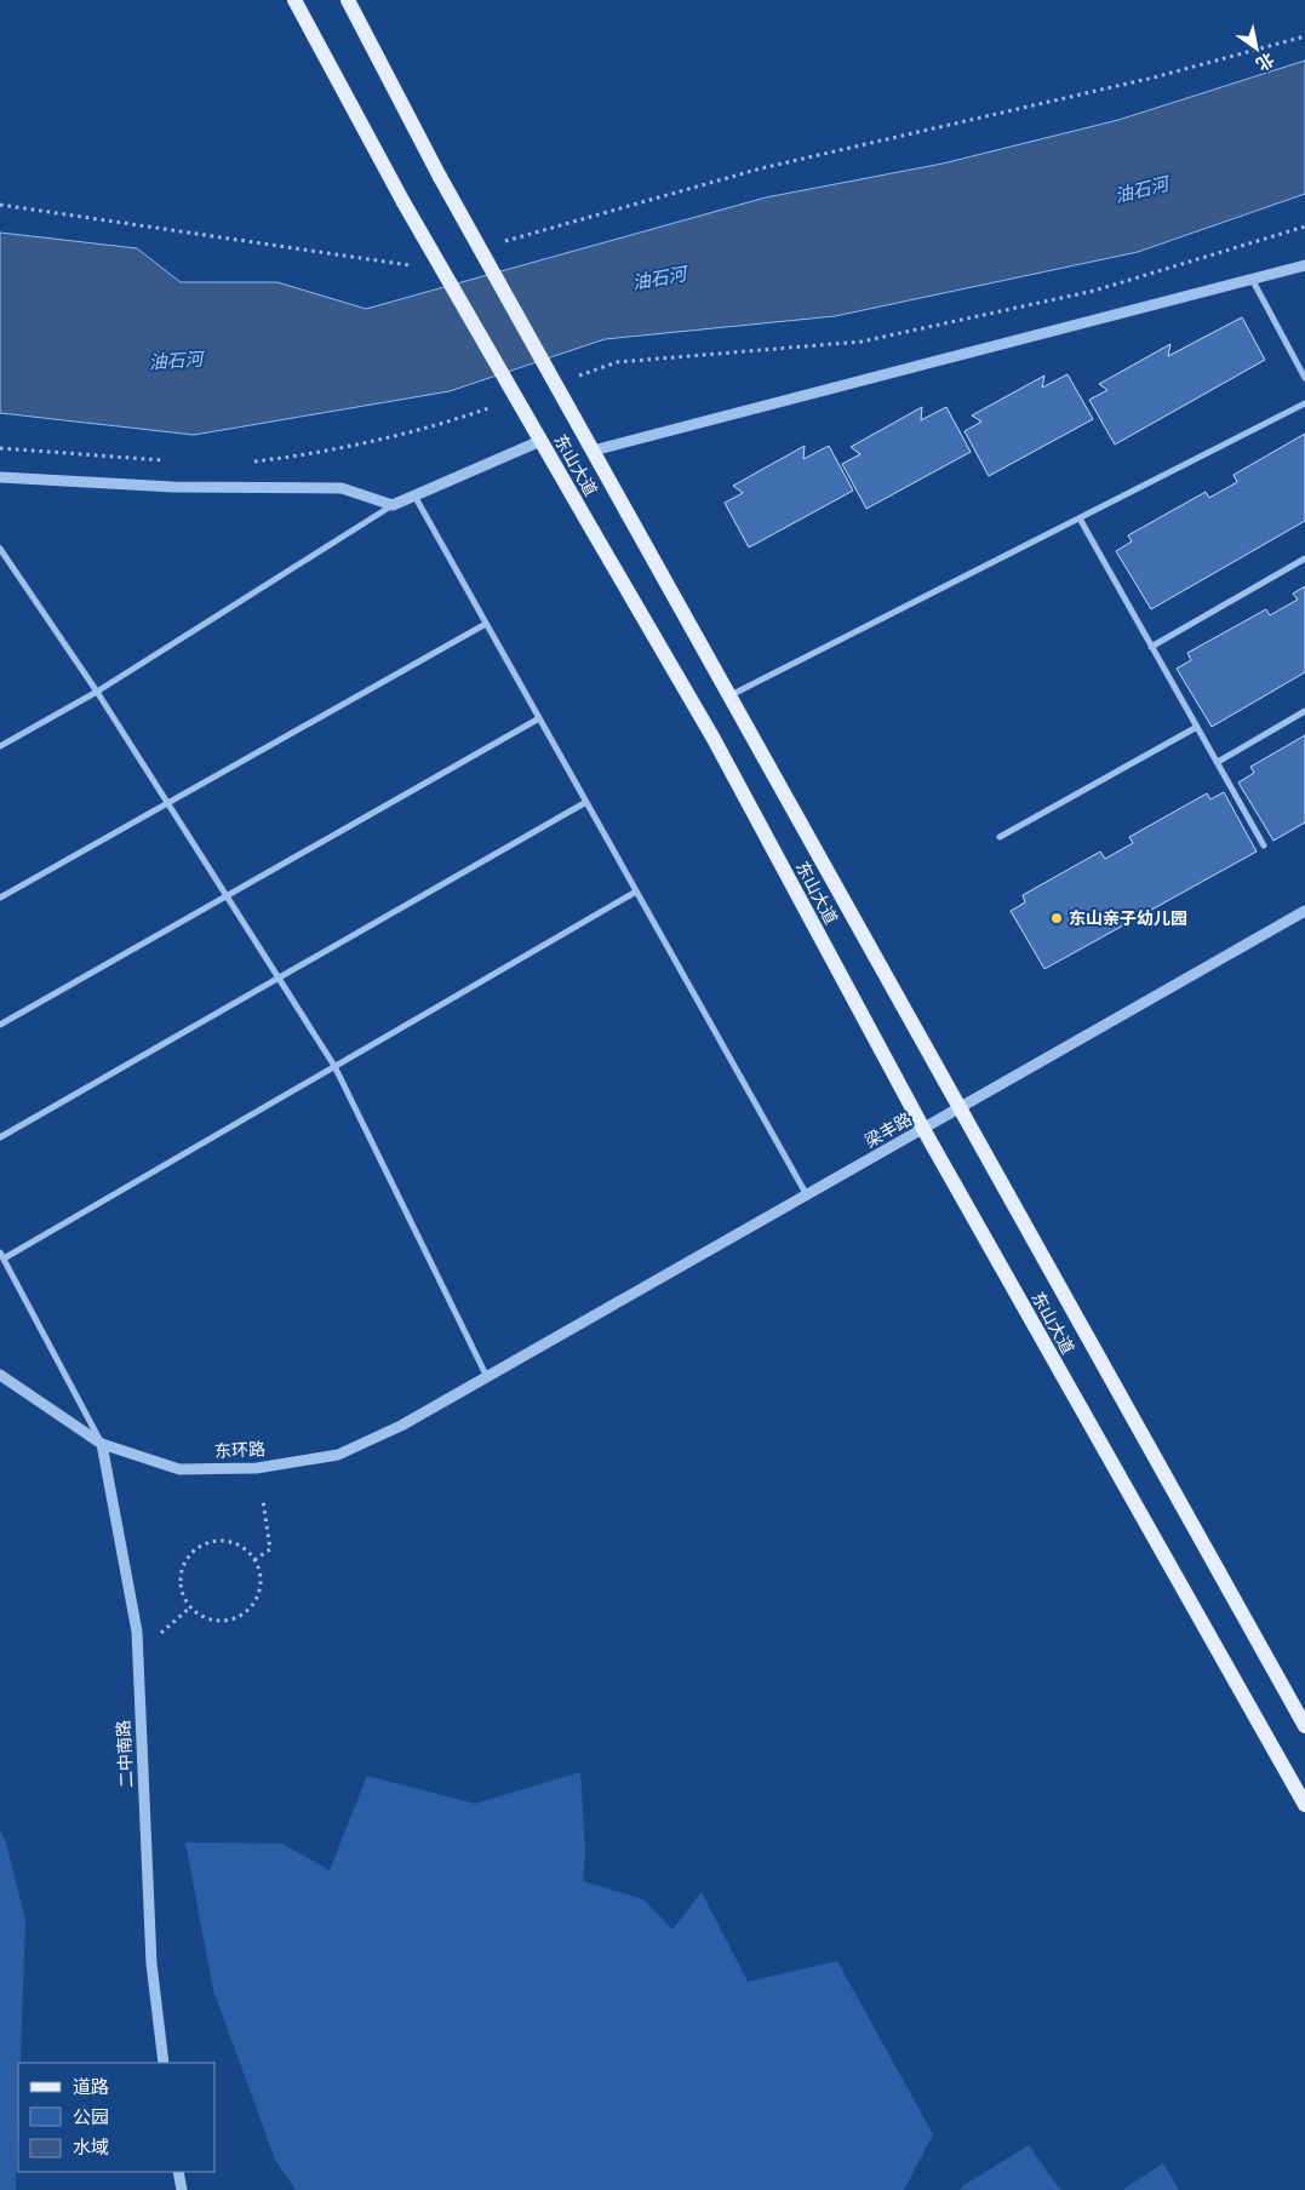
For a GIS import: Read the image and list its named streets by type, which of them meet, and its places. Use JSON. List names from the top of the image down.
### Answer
{
  "streets": {
    "main road": ["东山大道"],
    "street": ["梁丰路", "东环路", "二中南路"]
  },
  "crossings": [
    ["东山大道", "梁丰路"],
    ["梁丰路", "东环路"],
    ["东环路", "二中南路"]
  ],
  "water": ["油石河"],
  "places": ["东山亲子幼儿园"],
  "legend": ["道路", "公园", "水域"],
  "north": "bottom right"
}
